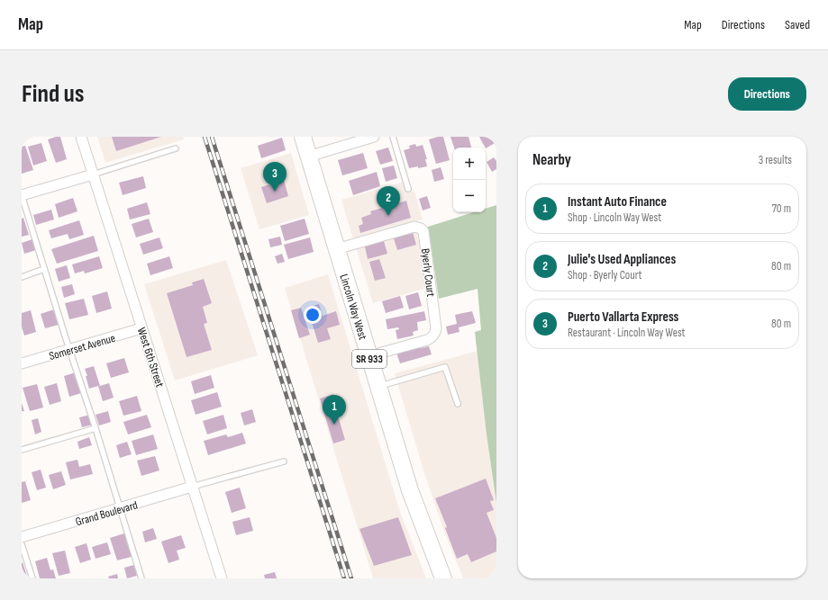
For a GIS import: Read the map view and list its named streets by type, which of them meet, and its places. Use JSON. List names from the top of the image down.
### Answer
{
  "streets": {
    "main road": ["Lincoln Way West", "SR 933"],
    "street": [
      "Byerly Court",
      "Somerset Avenue",
      "West 6th Street",
      "Grand Boulevard"
    ]
  },
  "crossings": [
    ["Byerly Court", "Lincoln Way West"],
    ["Somerset Avenue", "West 6th Street"],
    ["West 6th Street", "Grand Boulevard"]
  ],
  "page": {
    "header": "Map",
    "nav": ["Map", "Directions", "Saved"],
    "buttons": "Directions",
    "title": "Find us",
    "heading": ["Nearby", "3 results"],
    "map_buttons": ["+", "−"],
    "pins": ["3", "2", "1"],
    "list": [
      {
        "mark": "1",
        "name": "Instant Auto Finance",
        "note": "Shop · Lincoln Way West",
        "value": "70 m"
      },
      {
        "mark": "2",
        "name": "Julie's Used Appliances",
        "note": "Shop · Byerly Court",
        "value": "80 m"
      },
      {
        "mark": "3",
        "name": "Puerto Vallarta Express",
        "note": "Restaurant · Lincoln Way West",
        "value": "80 m"
      }
    ]
  }
}
